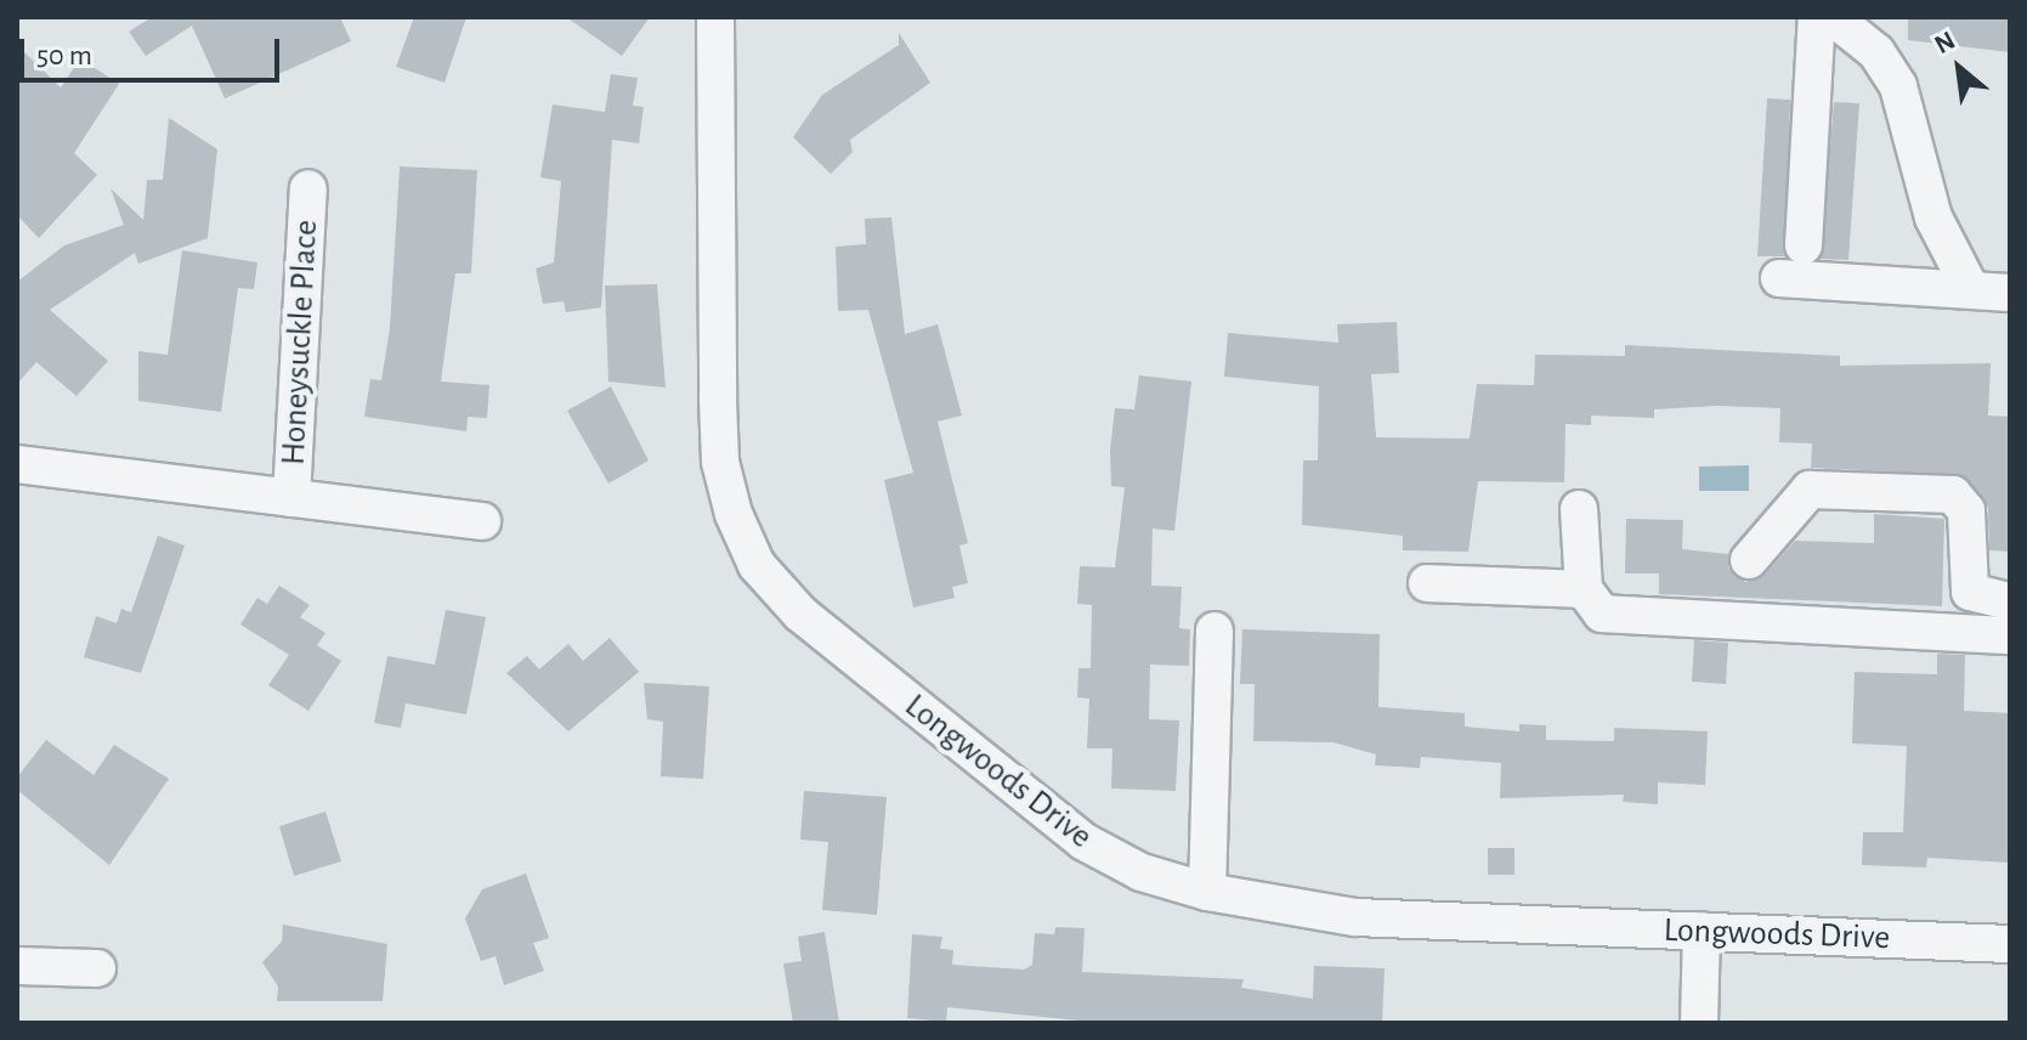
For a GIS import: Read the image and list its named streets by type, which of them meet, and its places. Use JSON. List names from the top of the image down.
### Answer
{
  "streets": {
    "street": ["Honeysuckle Place", "Longwoods Drive"]
  },
  "scale_bar": "50 m",
  "north": "top left"
}
